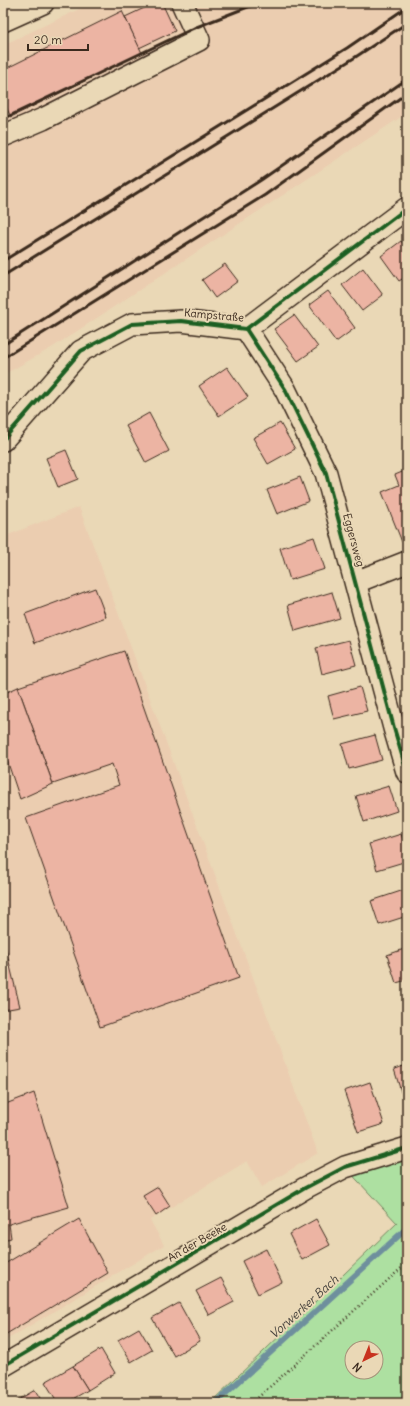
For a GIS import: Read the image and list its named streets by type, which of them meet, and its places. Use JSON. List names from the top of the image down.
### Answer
{
  "streets": {
    "street": ["Kampstraße", "Eggersweg", "An der Beeke"]
  },
  "crossings": [
    ["Kampstraße", "Eggersweg"]
  ],
  "water": ["Vorwerker Bach"],
  "scale_bar": "20 m",
  "north": "bottom left"
}
